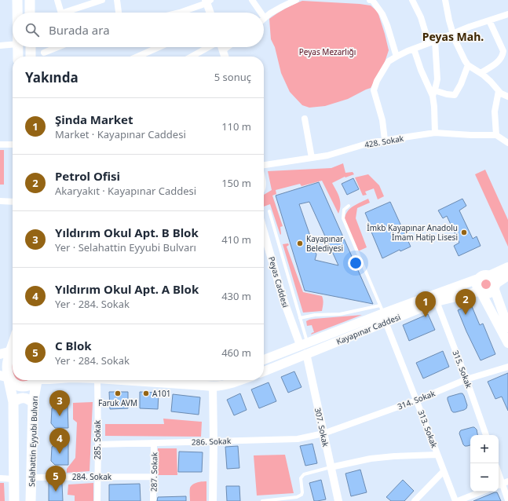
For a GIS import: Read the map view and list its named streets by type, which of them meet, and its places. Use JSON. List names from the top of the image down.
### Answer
{
  "streets": {
    "main road": ["Kayapınar Caddesi", "Selahattin Eyyubi Bulvarı"],
    "street": [
      "428. Sokak",
      "Peyas Caddesi",
      "315. Sokak",
      "314. Sokak",
      "307. Sokak",
      "313. Sokak",
      "285. Sokak",
      "286. Sokak",
      "287. Sokak",
      "284. Sokak"
    ]
  },
  "crossings": [
    ["Peyas Caddesi", "Kayapınar Caddesi"],
    ["Kayapınar Caddesi", "315. Sokak"],
    ["Kayapınar Caddesi", "307. Sokak"],
    ["Kayapınar Caddesi", "313. Sokak"],
    ["315. Sokak", "314. Sokak"],
    ["314. Sokak", "307. Sokak"],
    ["314. Sokak", "313. Sokak"],
    ["314. Sokak", "286. Sokak"],
    ["307. Sokak", "286. Sokak"],
    ["285. Sokak", "286. Sokak"],
    ["285. Sokak", "284. Sokak"],
    ["Selahattin Eyyubi Bulvarı", "284. Sokak"],
    ["286. Sokak", "287. Sokak"],
    ["287. Sokak", "284. Sokak"]
  ],
  "districts": ["Peyas Mah."],
  "parks": ["Peyas Mezarlığı"],
  "places": [
    "İmkb Kayapınar Anadolu İmam Hatip Lisesi",
    "Kayapınar Belediyesi",
    "Faruk AVM",
    "A101"
  ],
  "page": {
    "search": "Burada ara",
    "heading": ["Yakında", "5 sonuç"],
    "list": [
      {
        "mark": "1",
        "name": "Şinda Market",
        "note": "Market · Kayapınar Caddesi",
        "value": "110 m"
      },
      {
        "mark": "2",
        "name": "Petrol Ofisi",
        "note": "Akaryakıt · Kayapınar Caddesi",
        "value": "150 m"
      },
      {
        "mark": "3",
        "name": "Yıldırım Okul Apt. B Blok",
        "note": "Yer · Selahattin Eyyubi Bulvarı",
        "value": "410 m"
      },
      {
        "mark": "4",
        "name": "Yıldırım Okul Apt. A Blok",
        "note": "Yer · 284. Sokak",
        "value": "430 m"
      },
      {
        "mark": "5",
        "name": "C Blok",
        "note": "Yer · 284. Sokak",
        "value": "460 m"
      }
    ],
    "pins": [
      "2",
      "1",
      "3",
      "4",
      "5"
    ],
    "map_buttons": ["+", "−"]
  }
}
